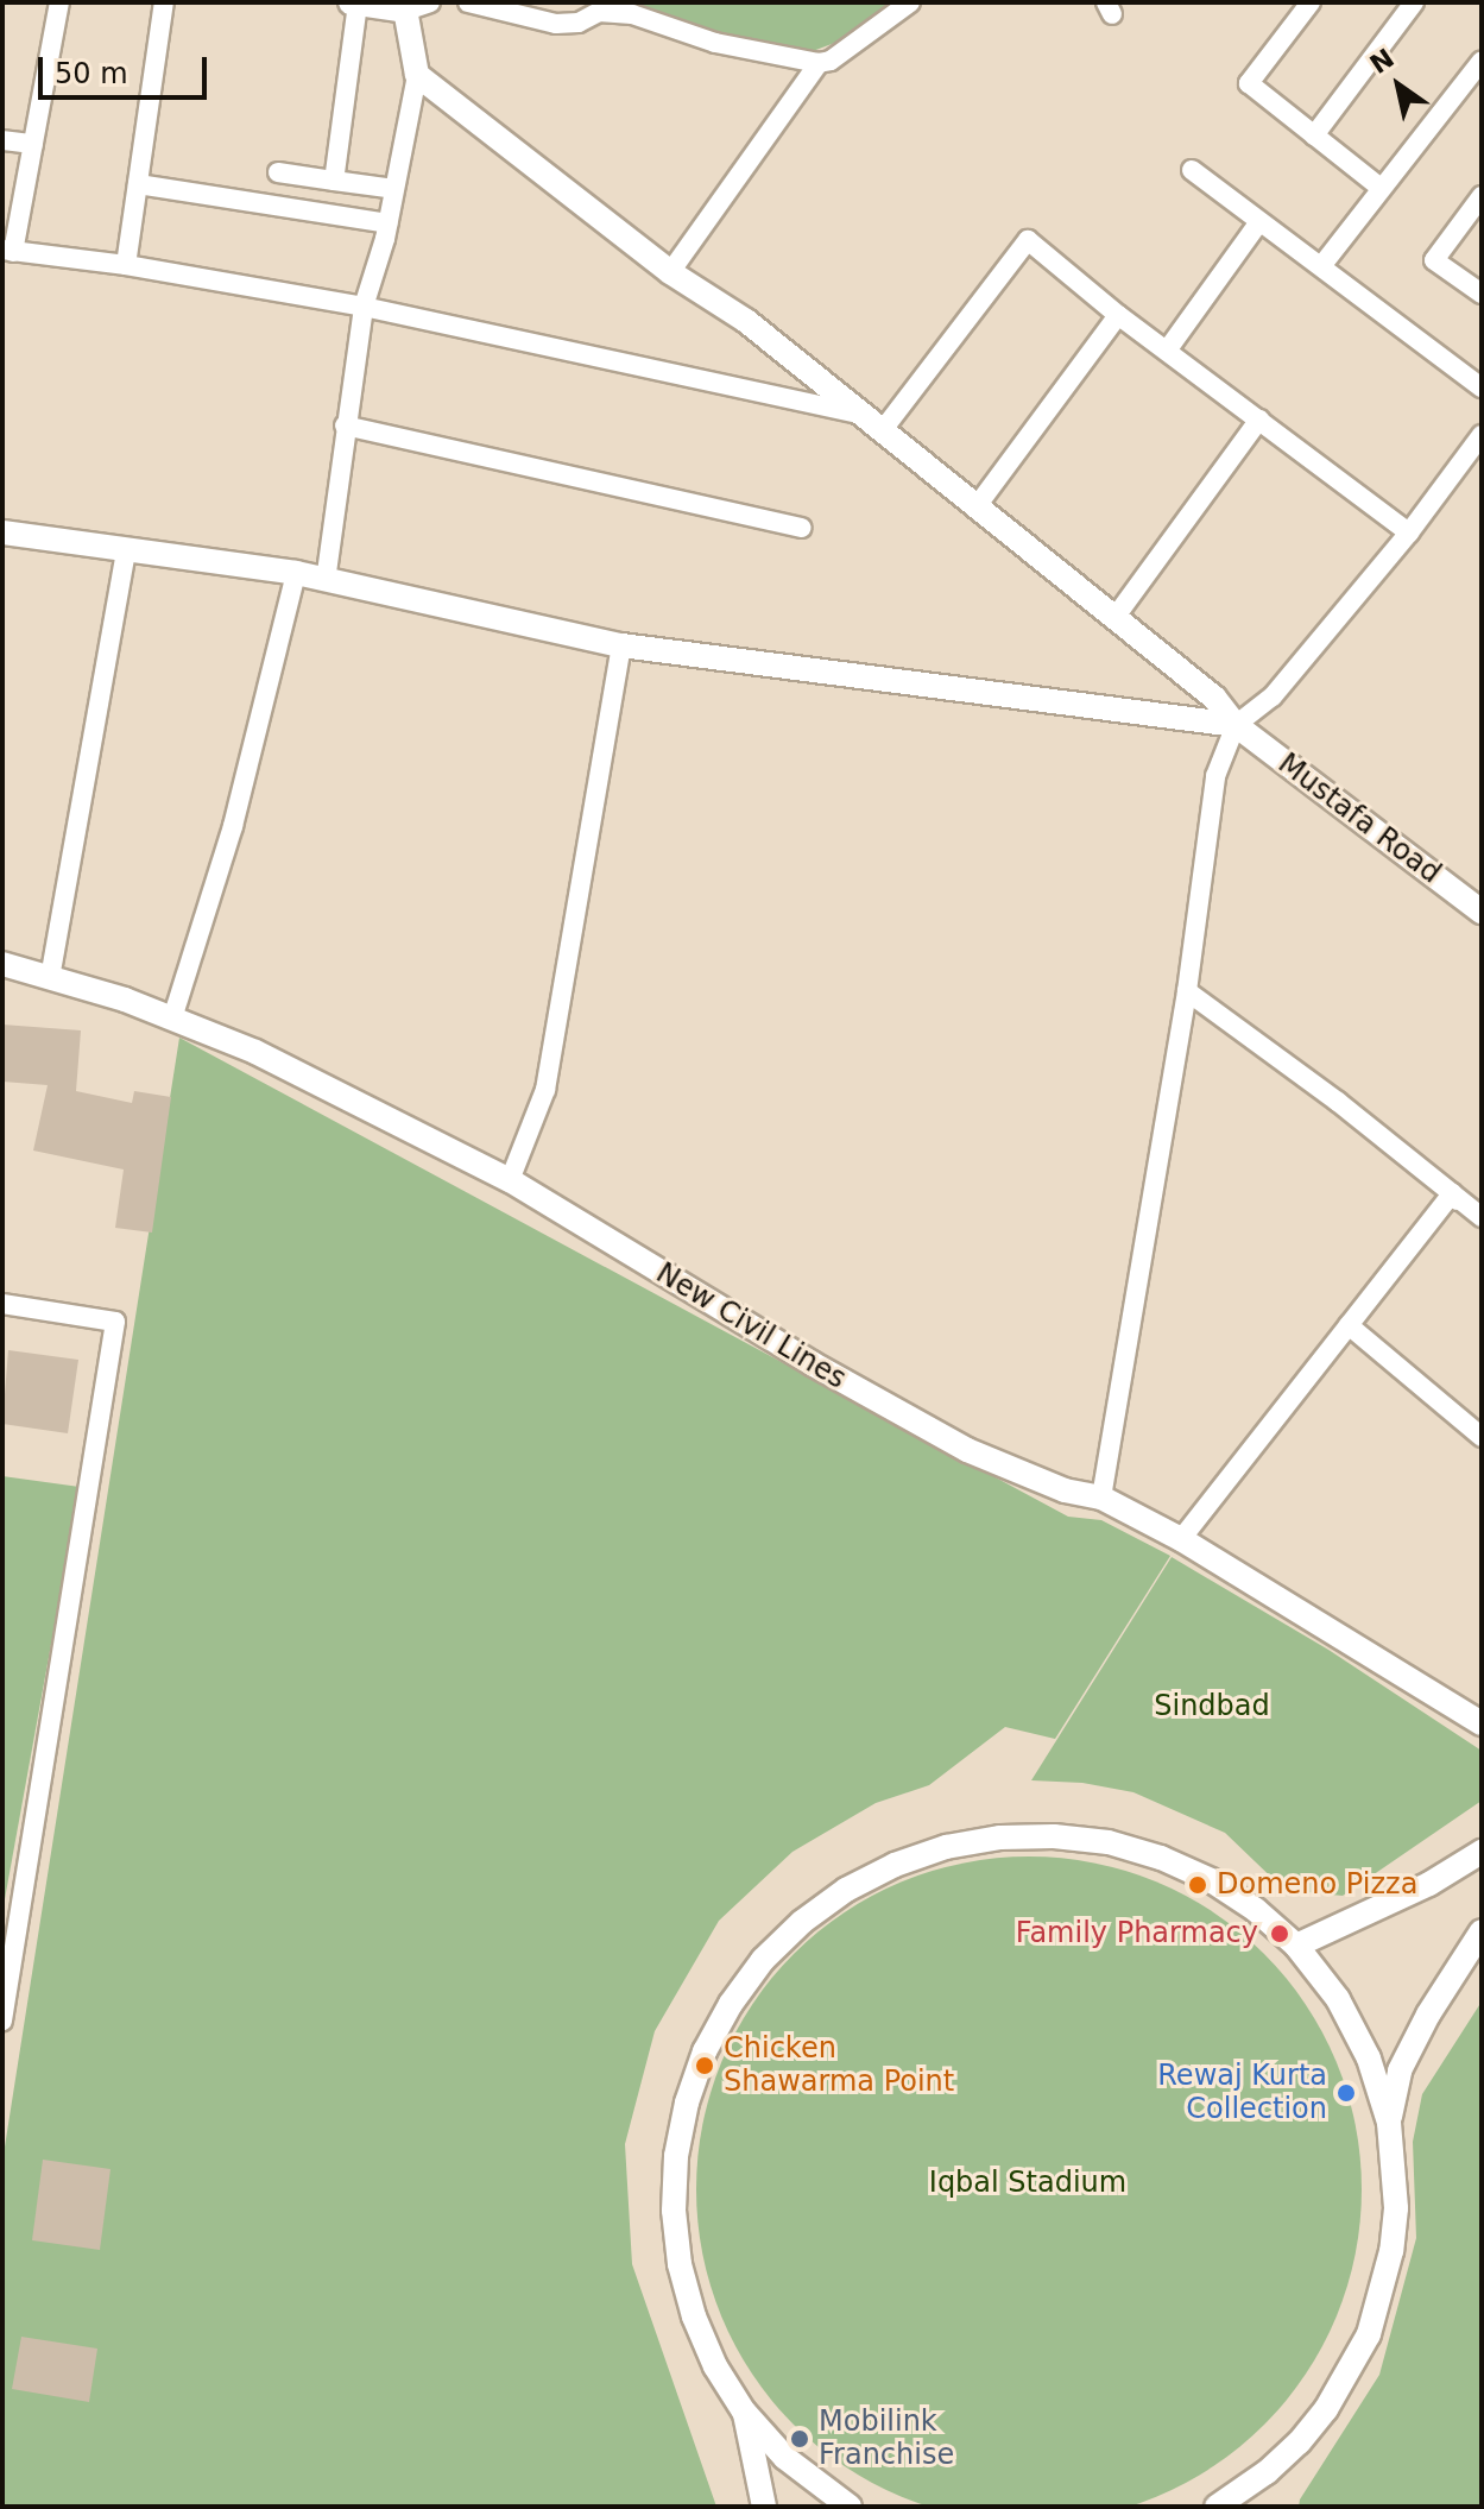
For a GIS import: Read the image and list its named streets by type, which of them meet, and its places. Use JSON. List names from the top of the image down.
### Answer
{
  "streets": {
    "street": ["Mustafa Road", "New Civil Lines"]
  },
  "parks": ["Sindbad", "Iqbal Stadium"],
  "places": [
    "Domeno Pizza",
    "Family Pharmacy",
    "Chicken Shawarma Point",
    "Rewaj Kurta Collection",
    "Mobilink Franchise"
  ],
  "scale_bar": "50 m",
  "north": "top left"
}
